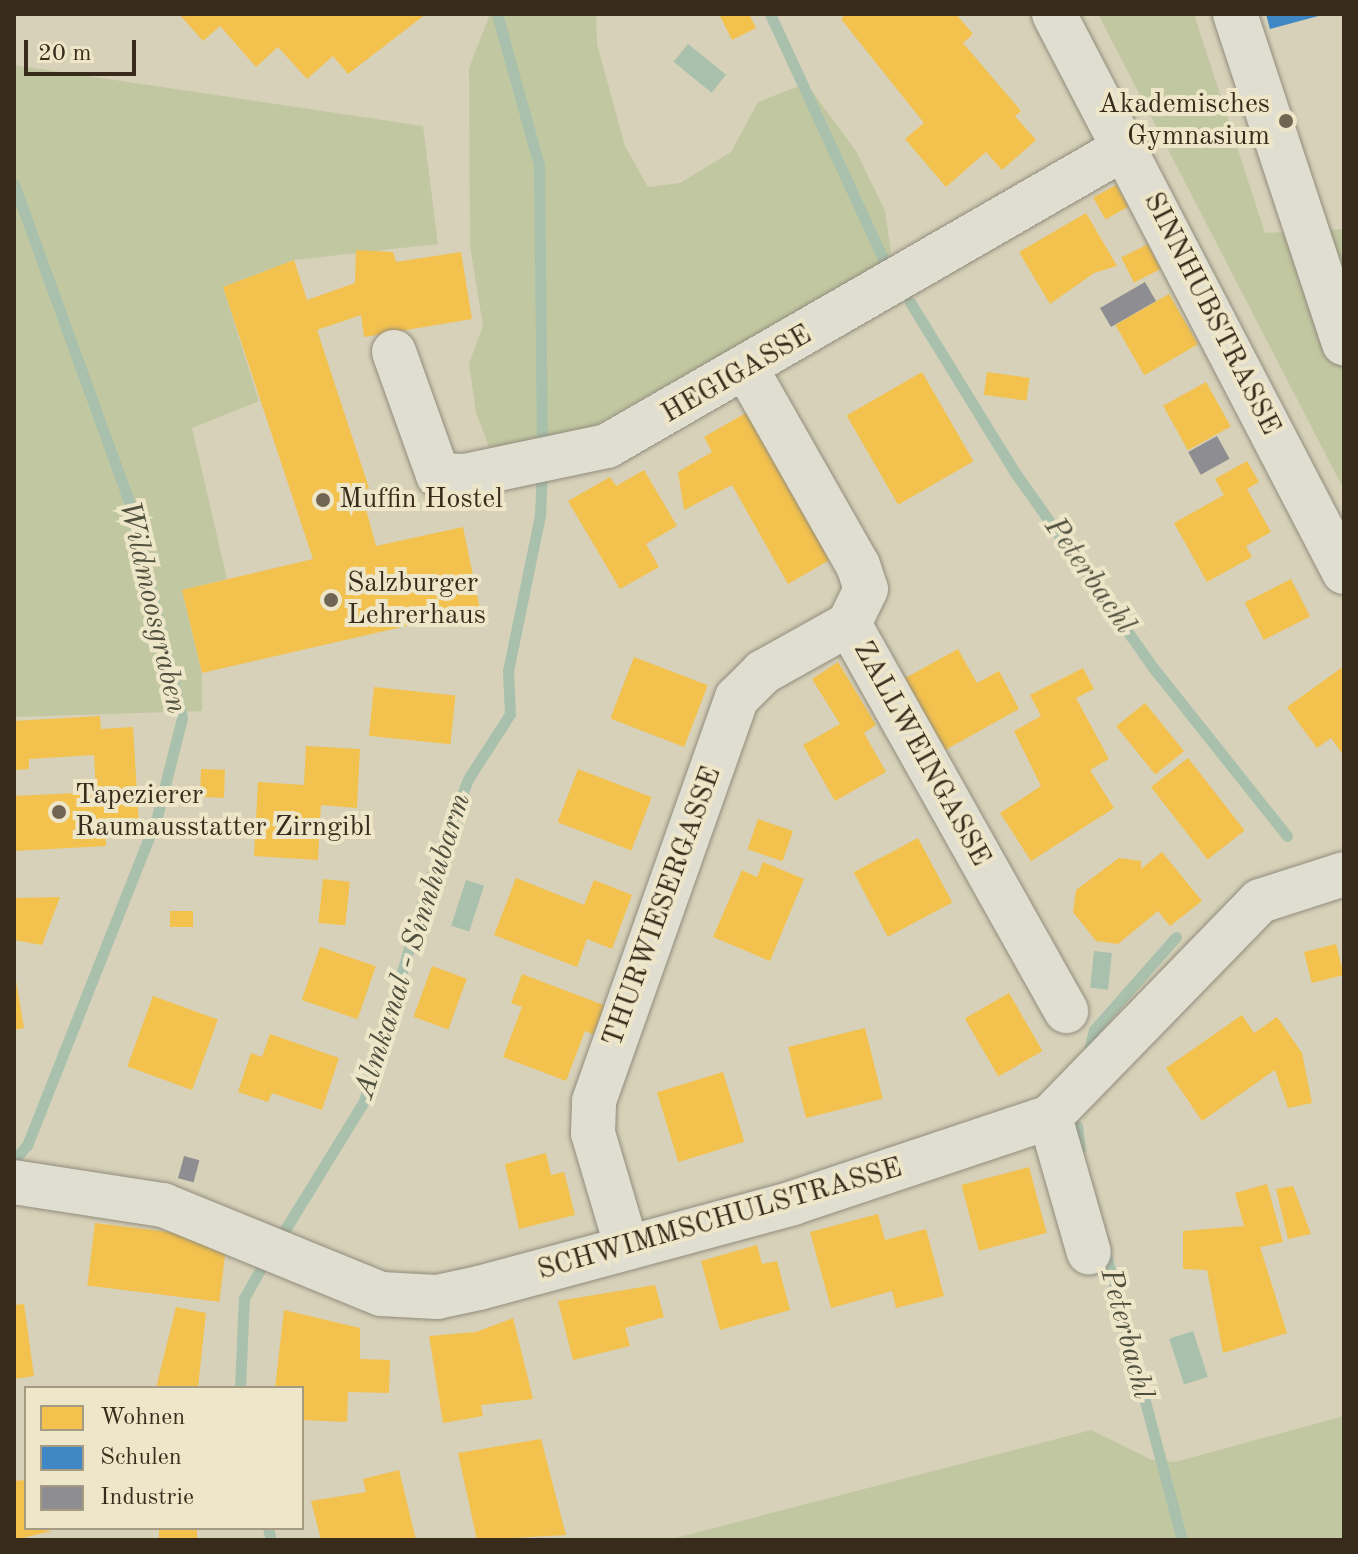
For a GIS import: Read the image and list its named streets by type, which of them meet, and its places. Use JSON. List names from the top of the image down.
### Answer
{
  "streets": {
    "street": [
      "SINNHUBSTRASSE",
      "HEGIGASSE",
      "ZALLWEINGASSE",
      "THURWIESERGASSE",
      "SCHWIMMSCHULSTRASSE"
    ]
  },
  "crossings": [
    ["SINNHUBSTRASSE", "HEGIGASSE"],
    ["HEGIGASSE", "ZALLWEINGASSE"],
    ["ZALLWEINGASSE", "THURWIESERGASSE"],
    ["THURWIESERGASSE", "SCHWIMMSCHULSTRASSE"]
  ],
  "water": ["Peterbachl", "Wildmoosgraben", "Almkanal - Sinnhubarm"],
  "places": [
    "Akademisches Gymnasium",
    "Muffin Hostel",
    "Salzburger Lehrerhaus",
    "Tapezierer Raumausstatter Zirngibl"
  ],
  "legend": ["Wohnen", "Schulen", "Industrie"],
  "scale_bar": "20 m"
}
